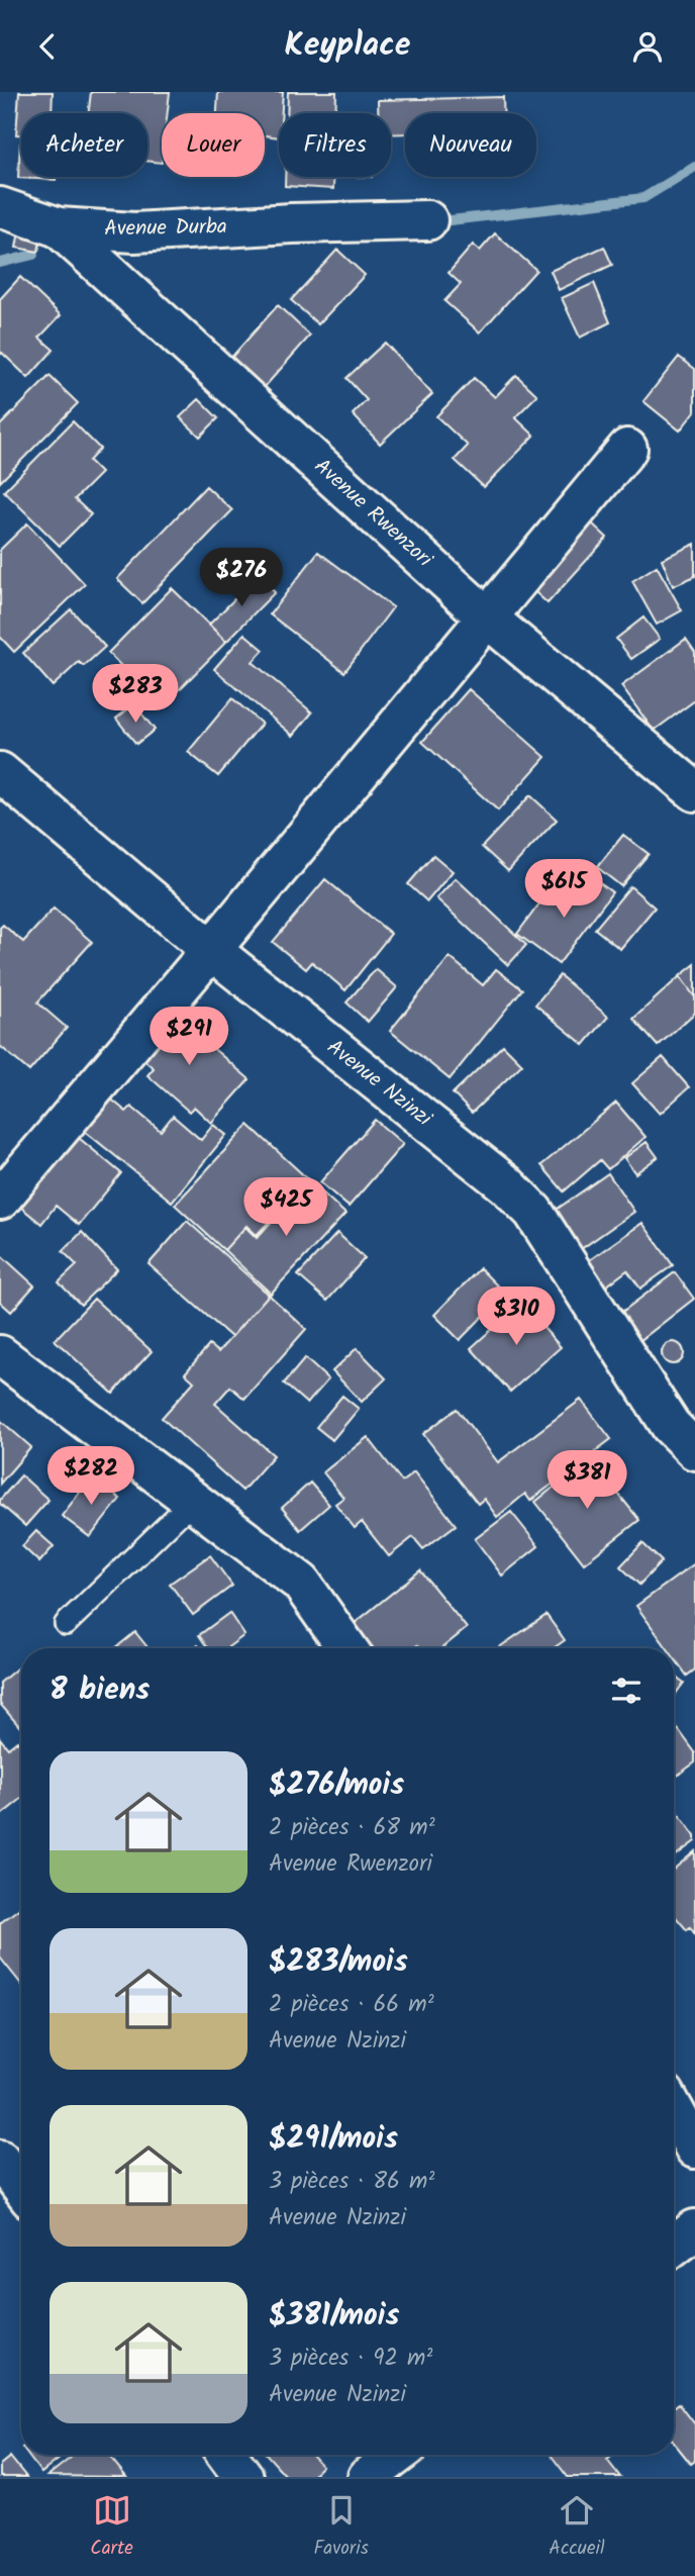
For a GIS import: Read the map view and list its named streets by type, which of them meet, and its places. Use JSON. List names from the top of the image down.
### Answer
{
  "streets": {
    "street": ["Avenue Durba", "Avenue Rwenzori", "Avenue Nzinzi"]
  },
  "crossings": [
    ["Avenue Durba", "Avenue Rwenzori"]
  ],
  "page": {
    "header": "Keyplace",
    "chip": [
      "Acheter",
      "Louer",
      "Filtres",
      "Nouveau"
    ],
    "price": [
      "$276",
      "$283",
      "$615",
      "$291",
      "$425",
      "$310",
      "$282",
      "$381"
    ],
    "heading": "8 biens",
    "list": [
      {
        "name": "$276/mois",
        "note": "2 pièces · 68 m² · Avenue Rwenzori"
      },
      {
        "name": "$283/mois",
        "note": "2 pièces · 66 m² · Avenue Nzinzi"
      },
      {
        "name": "$291/mois",
        "note": "3 pièces · 86 m² · Avenue Nzinzi"
      },
      {
        "name": "$381/mois",
        "note": "3 pièces · 92 m² · Avenue Nzinzi"
      }
    ],
    "tabs": ["Carte", "Favoris", "Accueil"]
  }
}
